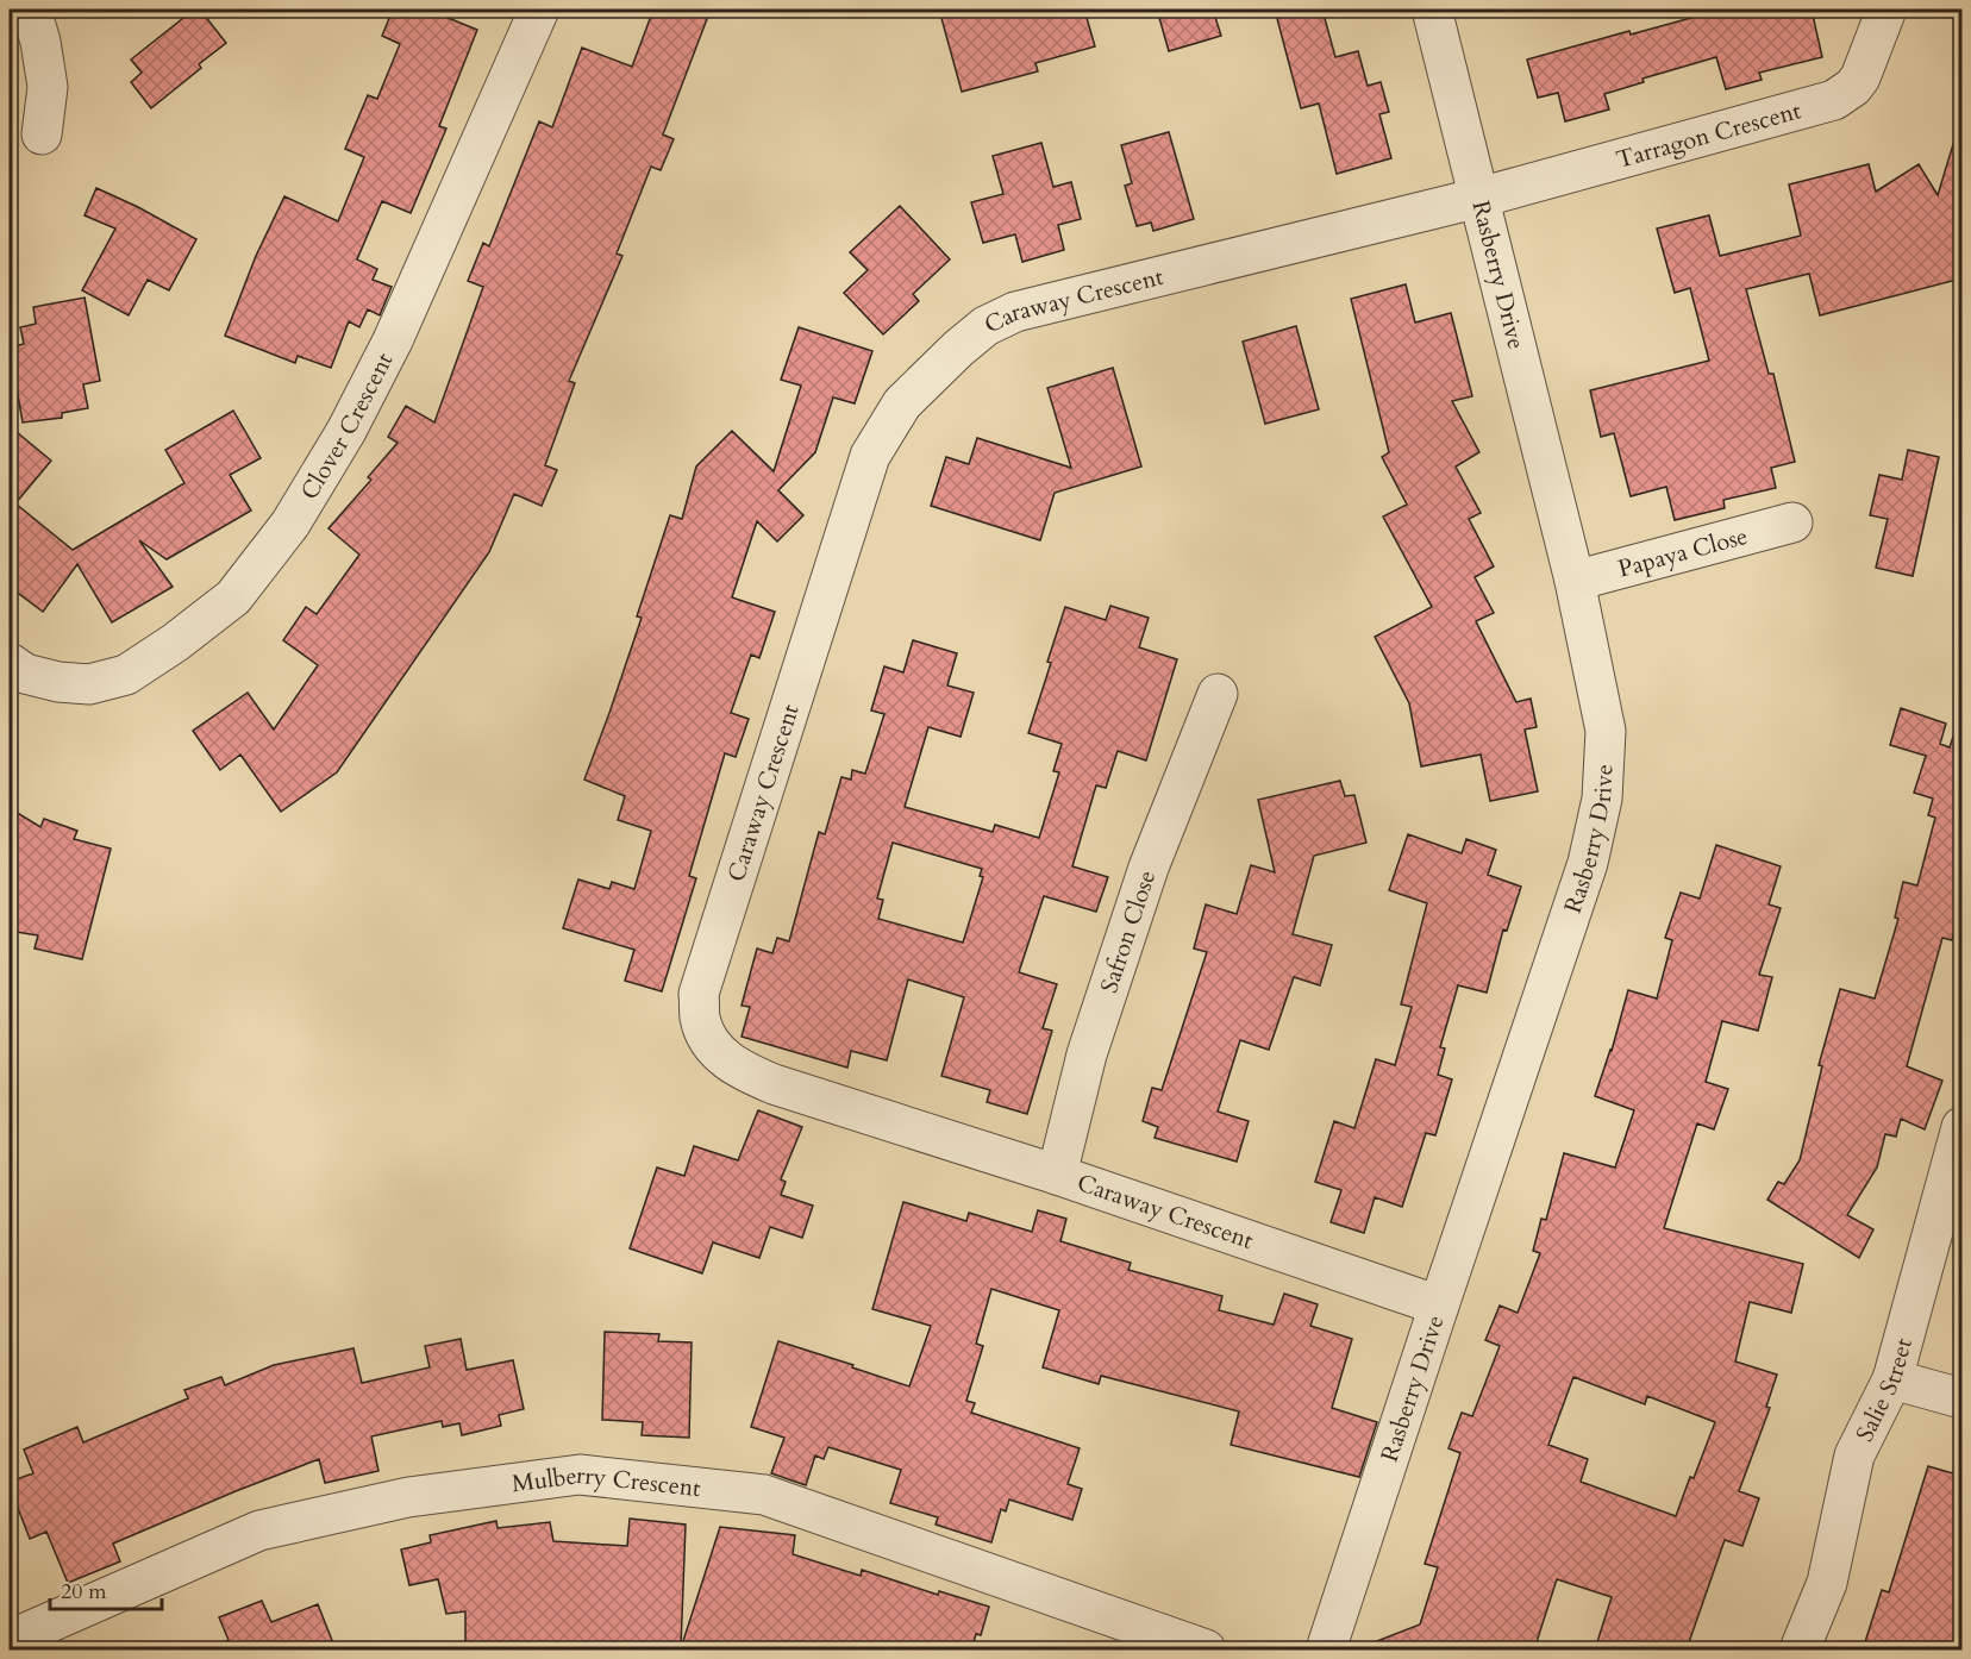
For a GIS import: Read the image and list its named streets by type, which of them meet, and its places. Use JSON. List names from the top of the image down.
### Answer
{
  "streets": {
    "street": [
      "Tarragon Crescent",
      "Rasberry Drive",
      "Caraway Crescent",
      "Clover Crescent",
      "Papaya Close",
      "Safron Close",
      "Salie Street",
      "Mulberry Crescent"
    ]
  },
  "crossings": [
    ["Tarragon Crescent", "Rasberry Drive"],
    ["Tarragon Crescent", "Caraway Crescent"],
    ["Rasberry Drive", "Caraway Crescent"],
    ["Rasberry Drive", "Papaya Close"],
    ["Caraway Crescent", "Safron Close"]
  ],
  "scale_bar": "20 m"
}
